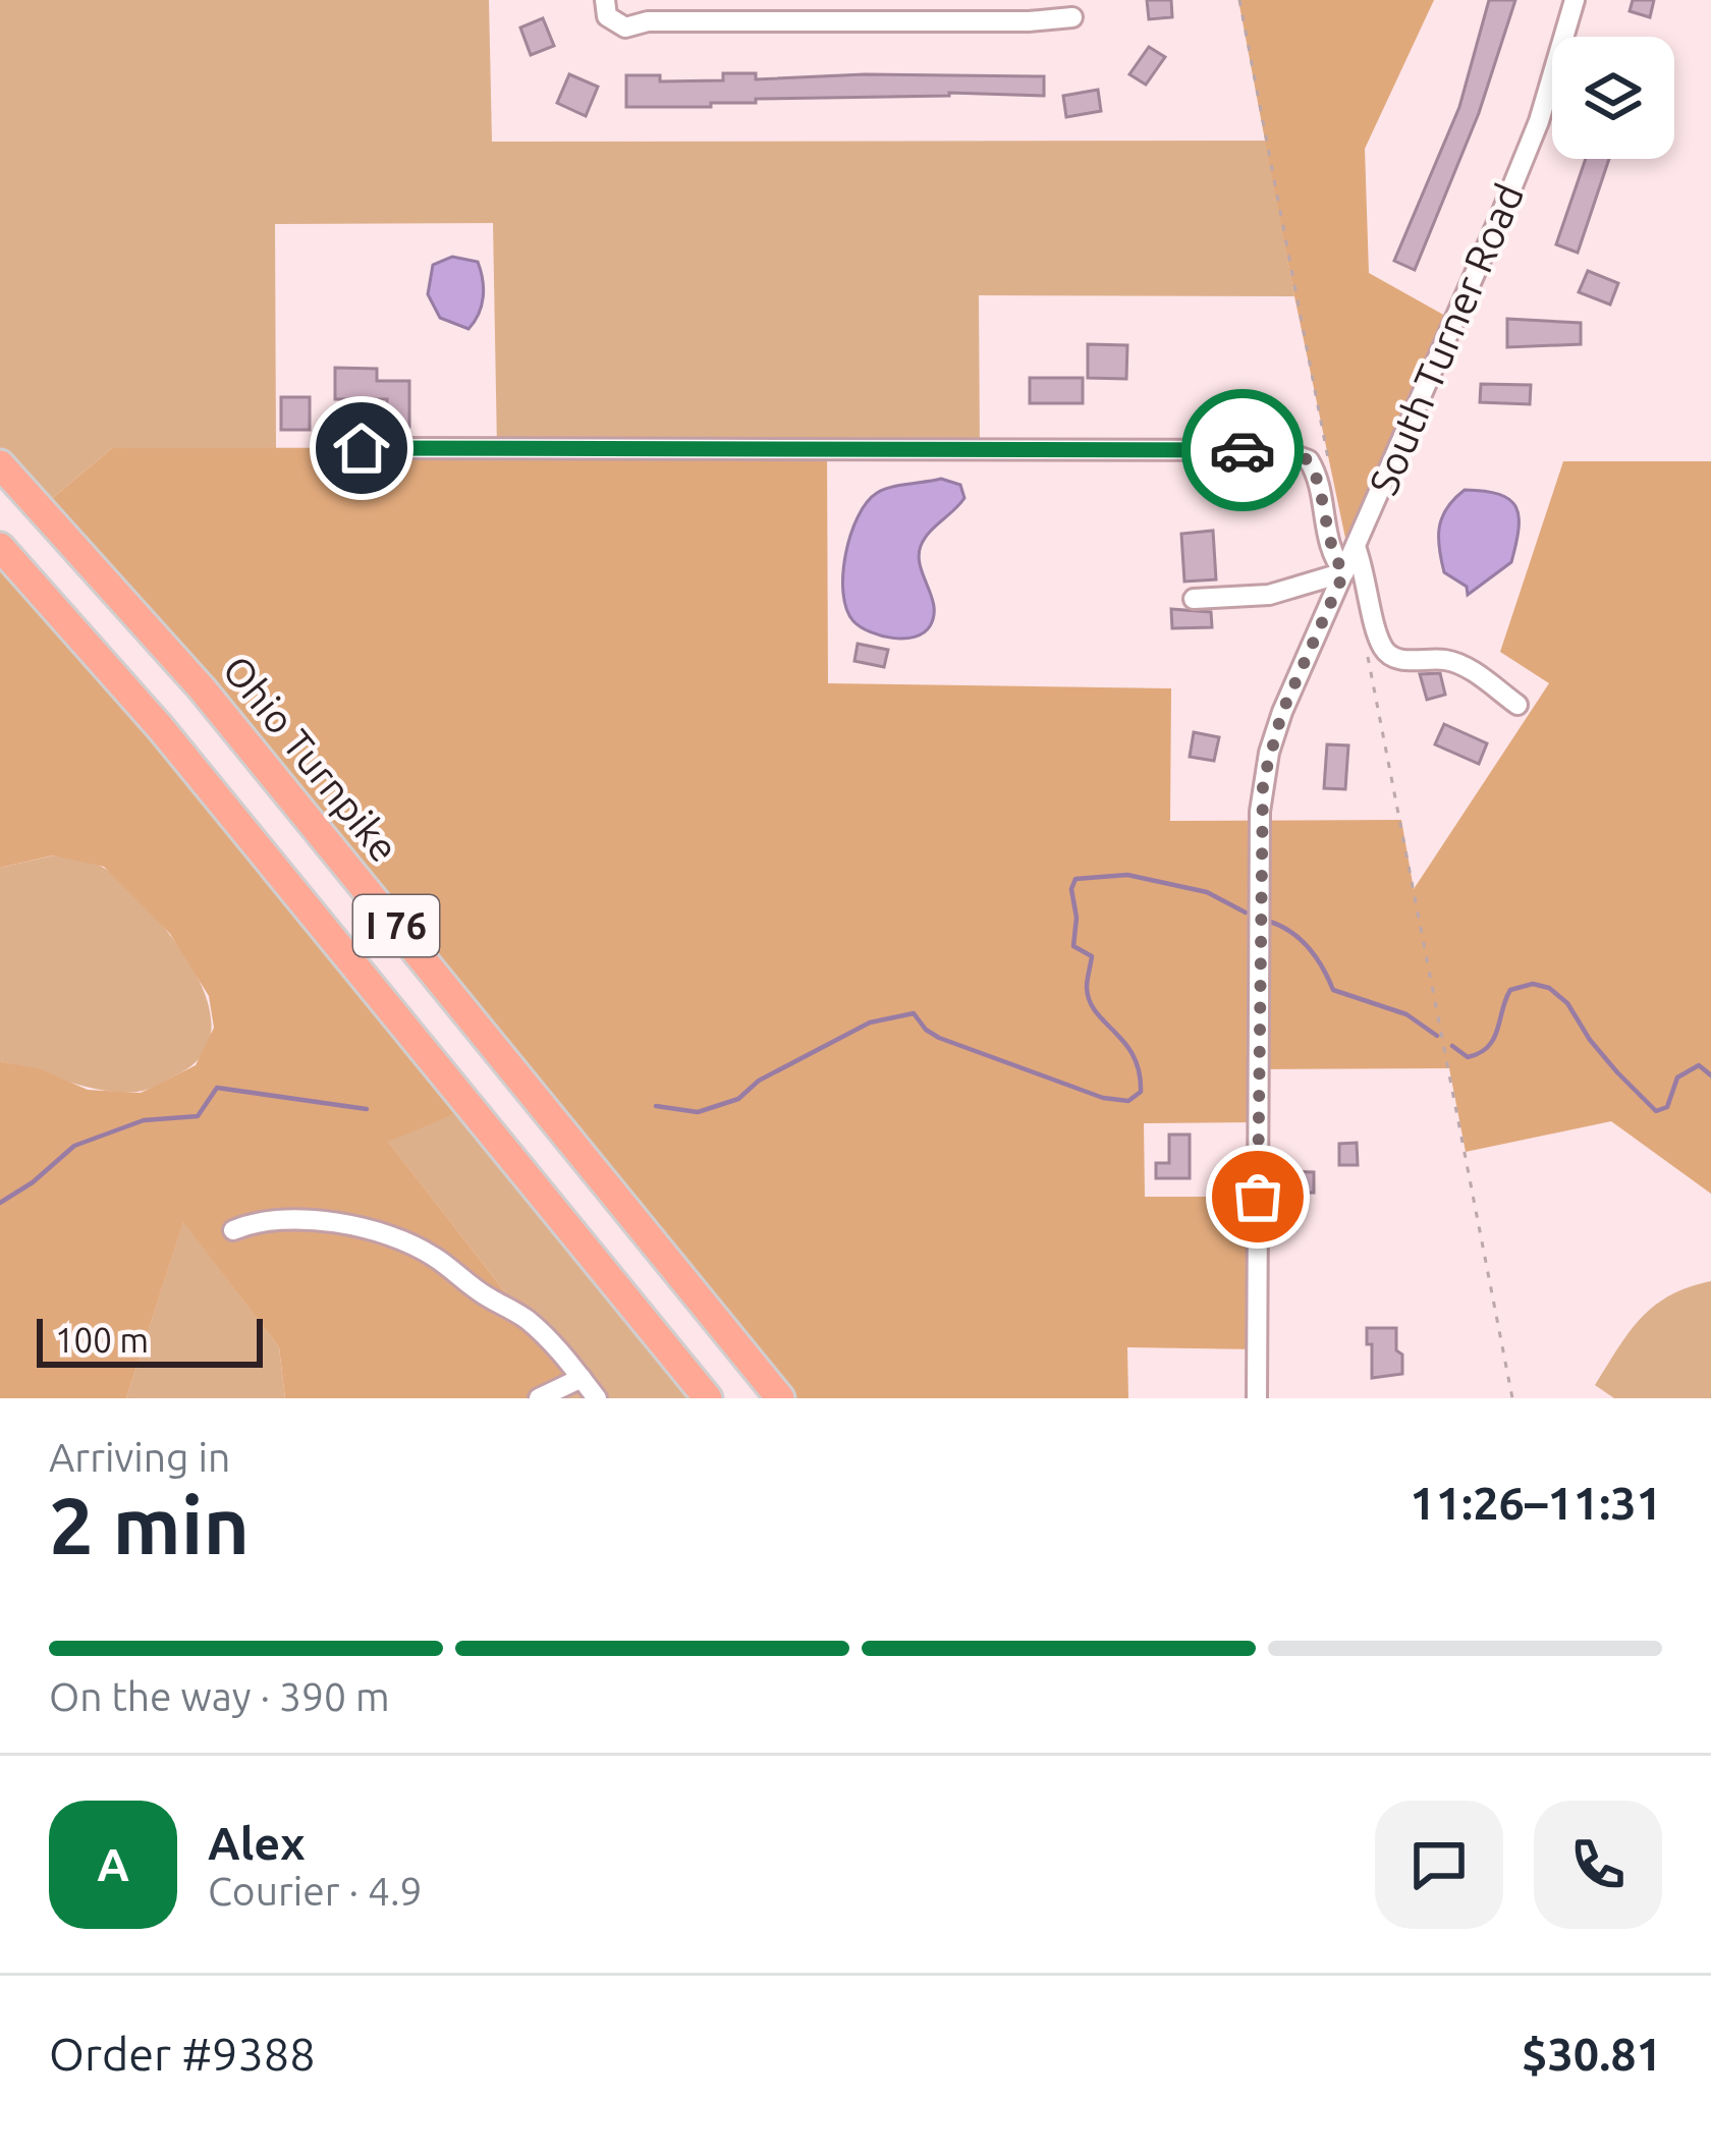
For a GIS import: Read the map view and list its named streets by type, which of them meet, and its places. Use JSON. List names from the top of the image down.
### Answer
{
  "streets": {
    "highway": ["Ohio Turnpike", "I 76"],
    "street": ["South Turner Road"]
  },
  "scale_bar": "100 m",
  "page": {
    "scale": "100 m",
    "heading": ["2 min", "Arriving in", "11:26–11:31"],
    "panel": [
      "Alex",
      "Courier · 4.9",
      "Order #9388",
      "$30.81"
    ],
    "bar": "On the way · 390 m",
    "round": "A"
  }
}
